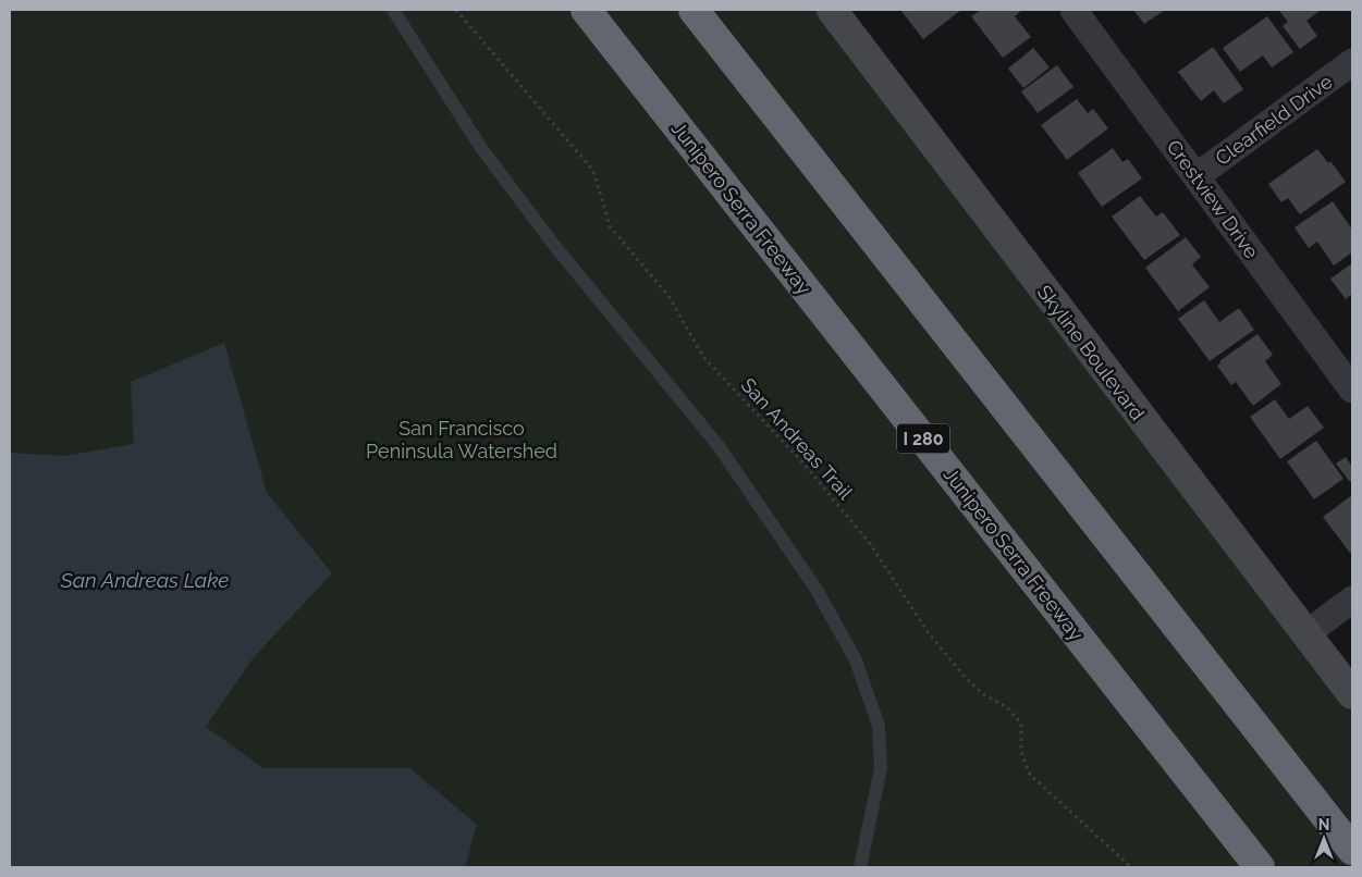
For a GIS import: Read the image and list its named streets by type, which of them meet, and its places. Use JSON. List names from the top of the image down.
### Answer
{
  "streets": {
    "highway": ["Junipero Serra Freeway", "I 280"],
    "main road": ["Skyline Boulevard"],
    "street": ["Clearfield Drive", "Crestview Drive"],
    "path": ["San Andreas Trail"]
  },
  "crossings": [
    ["Clearfield Drive", "Crestview Drive"]
  ],
  "water": ["San Andreas Lake"],
  "parks": ["San Francisco Peninsula Watershed"],
  "north": "top"
}
